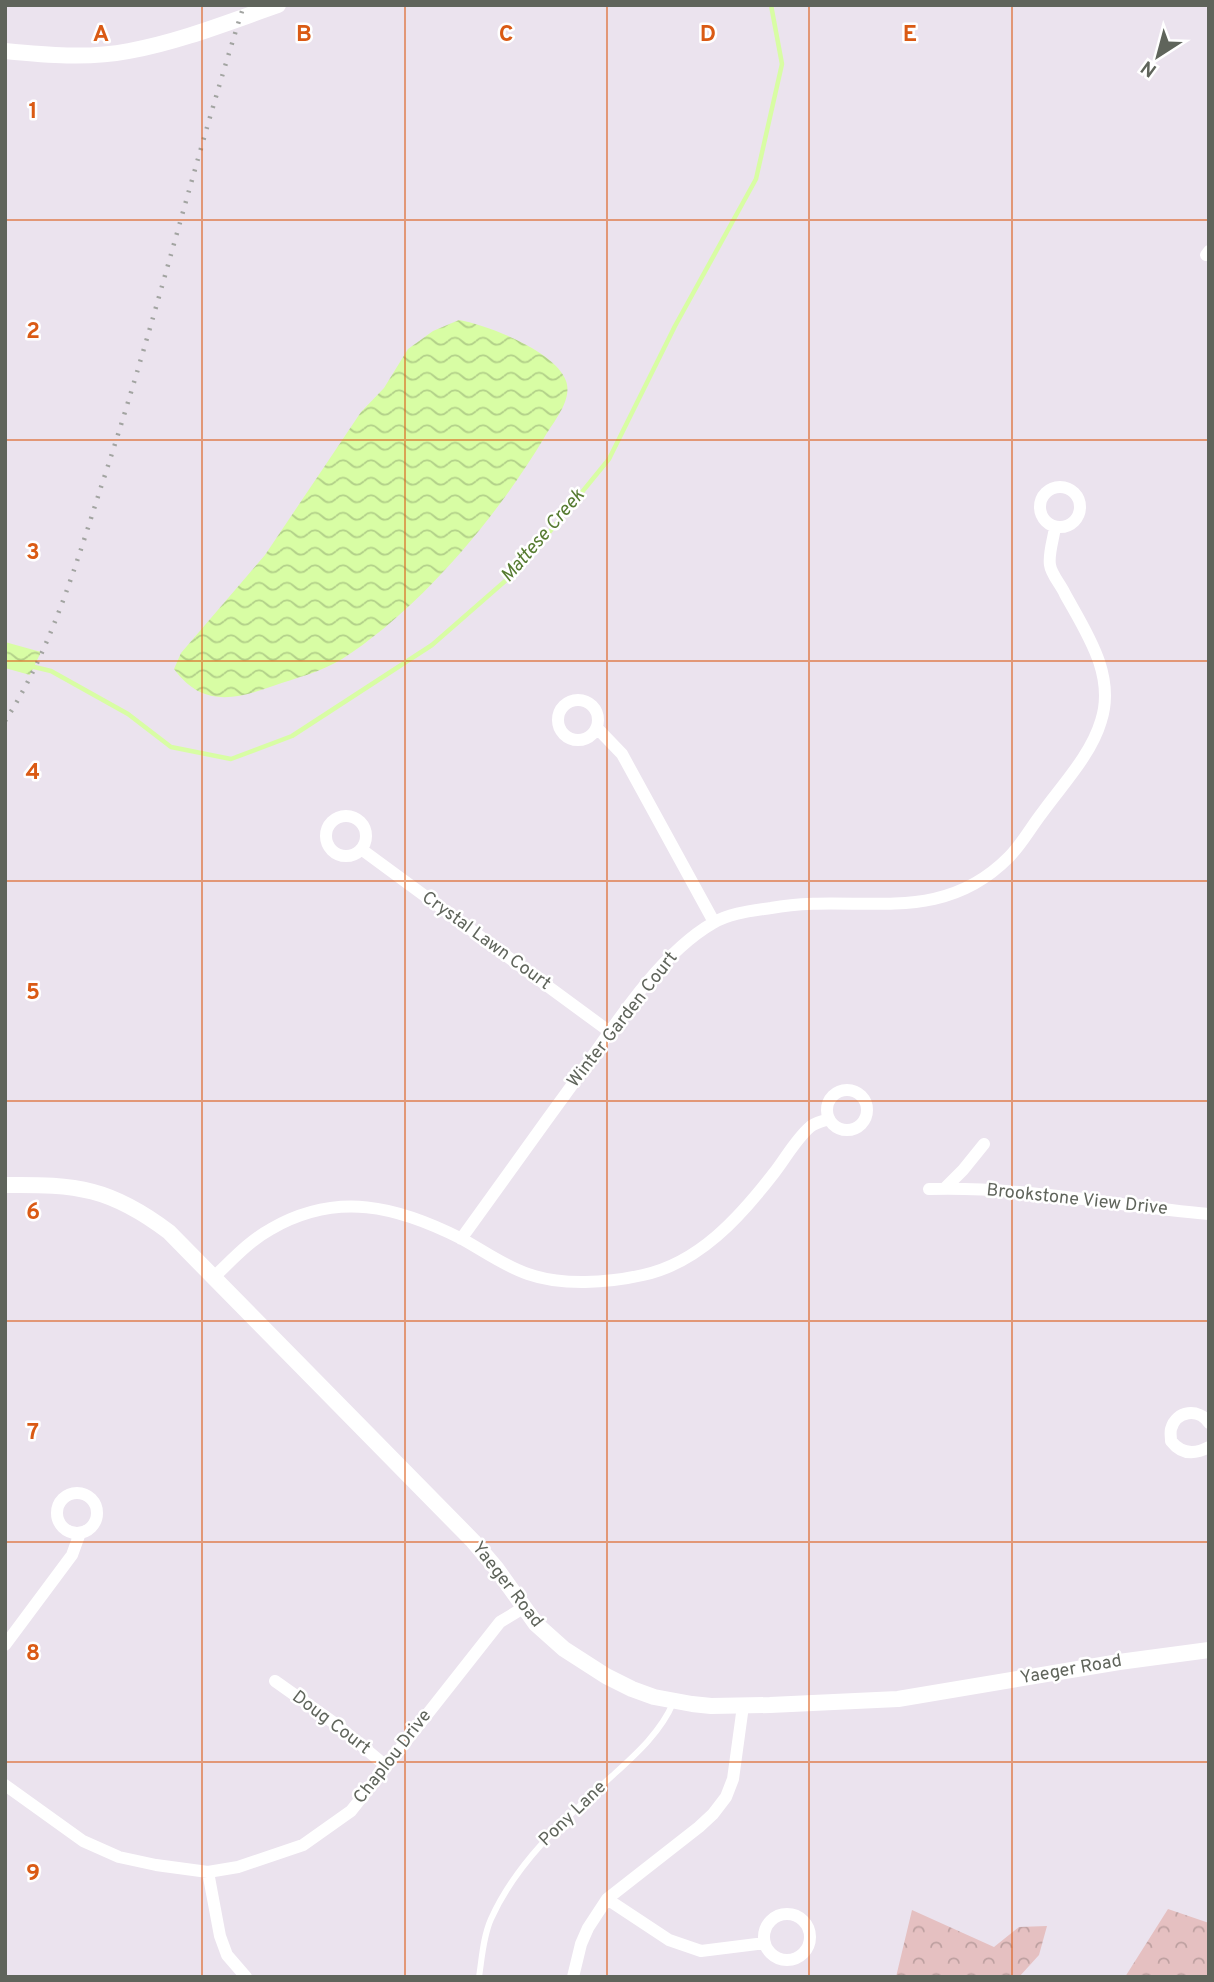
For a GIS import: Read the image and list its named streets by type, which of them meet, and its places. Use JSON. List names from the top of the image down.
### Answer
{
  "streets": {
    "street": [
      "Crystal Lawn Court",
      "Winter Garden Court",
      "Brookstone View Drive",
      "Yaeger Road",
      "Doug Court",
      "Chaplou Drive"
    ],
    "lane": ["Pony Lane"]
  },
  "crossings": [
    ["Crystal Lawn Court", "Winter Garden Court"],
    ["Yaeger Road", "Chaplou Drive"],
    ["Yaeger Road", "Pony Lane"],
    ["Doug Court", "Chaplou Drive"]
  ],
  "water": ["Mattese Creek"],
  "north": "bottom left",
  "grid": {
    "columns": [
      "A",
      "B",
      "C",
      "D",
      "E"
    ],
    "rows": [
      "1",
      "2",
      "3",
      "4",
      "5",
      "6",
      "7",
      "8",
      "9"
    ]
  }
}
